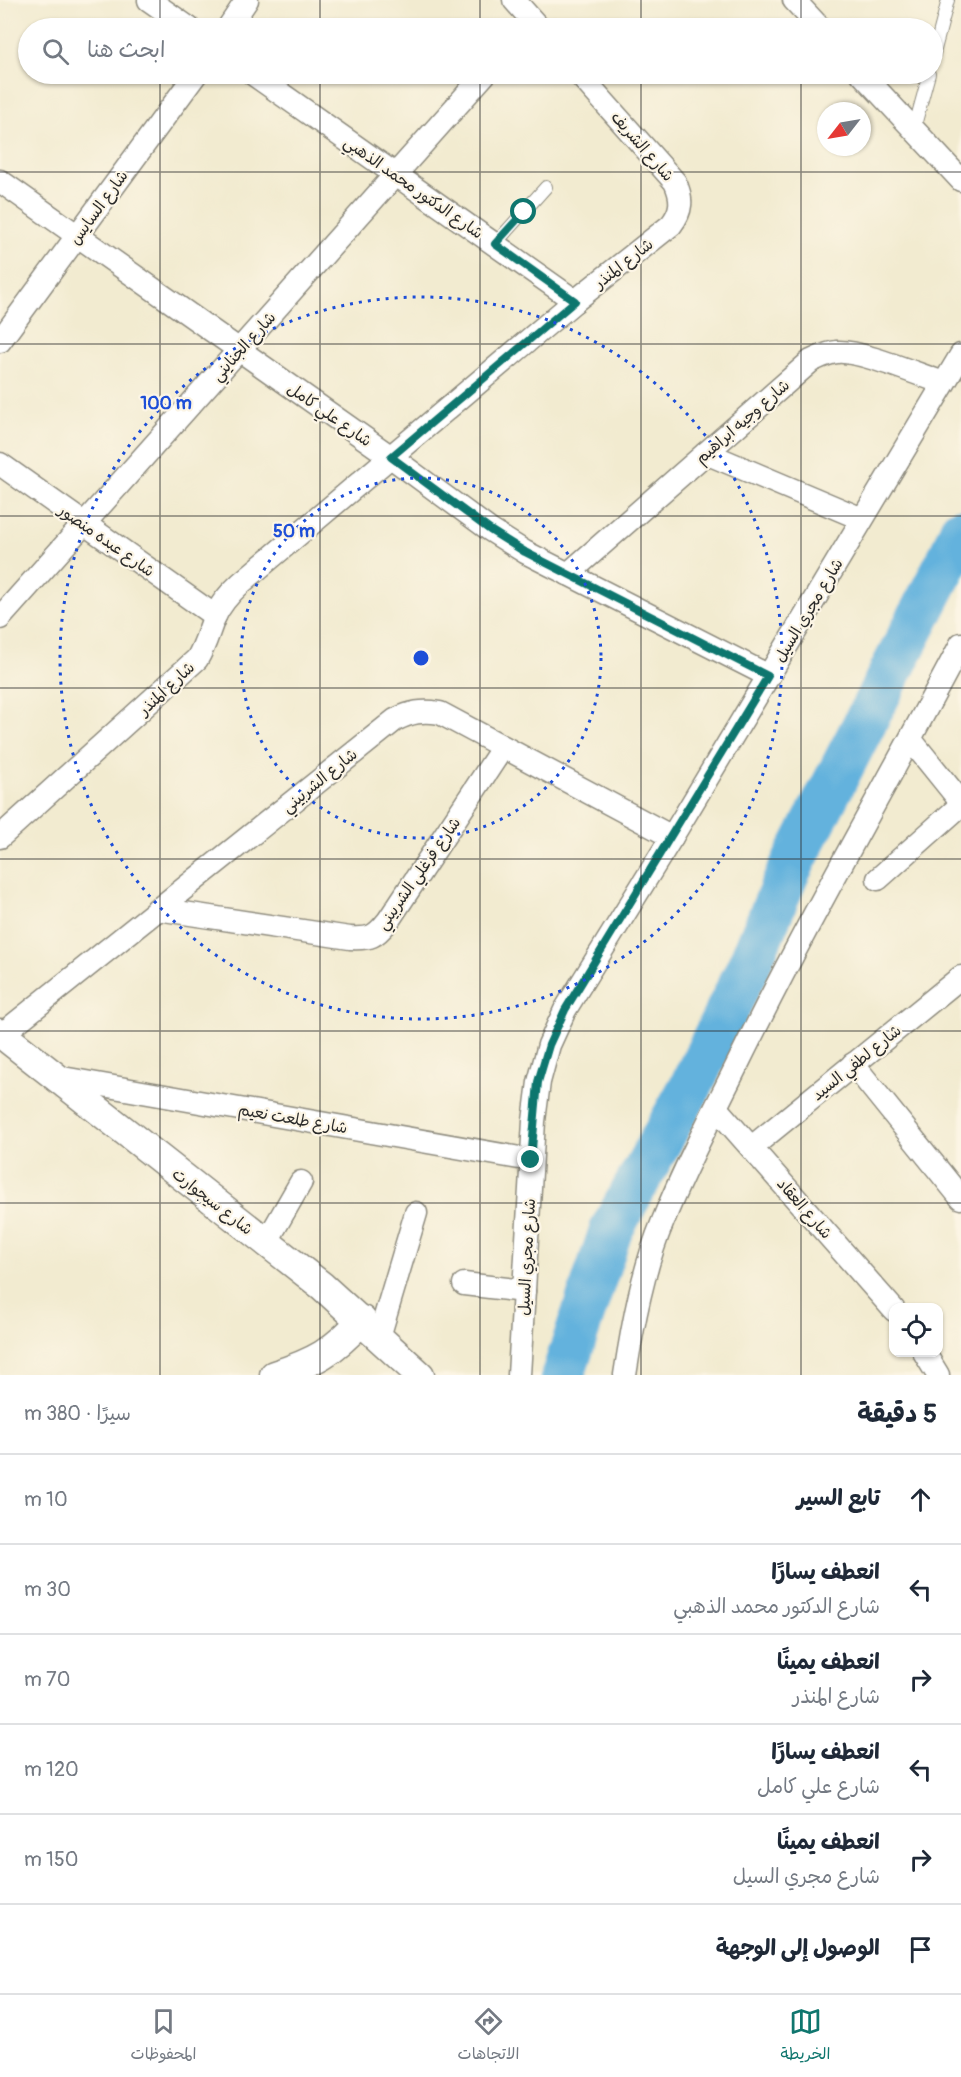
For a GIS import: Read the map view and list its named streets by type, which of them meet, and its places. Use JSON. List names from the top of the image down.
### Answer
{
  "streets": {
    "street": [
      "شارع الشريف",
      "شارع الدكتور محمد الذهبي",
      "شارع السايس",
      "شارع المنذر",
      "شارع الجنايني",
      "شارع علي كامل",
      "شارع وجيه ابراهيم",
      "شارع عبده منصور",
      "شارع مجري السيل",
      "شارع الشربيني",
      "شارع فرغلي الشربيني",
      "شارع لطفي السيد",
      "شارع طلعت نعيم",
      "شارع سيجوارت",
      "شارع العقاد"
    ]
  },
  "crossings": [
    ["شارع الشريف", "شارع المنذر"],
    ["شارع الدكتور محمد الذهبي", "شارع المنذر"],
    ["شارع الدكتور محمد الذهبي", "شارع الجنايني"],
    ["شارع السايس", "شارع علي كامل"],
    ["شارع المنذر", "شارع علي كامل"],
    ["شارع المنذر", "شارع عبده منصور"],
    ["شارع الجنايني", "شارع علي كامل"],
    ["شارع الجنايني", "شارع عبده منصور"],
    ["شارع علي كامل", "شارع وجيه ابراهيم"],
    ["شارع علي كامل", "شارع مجري السيل"],
    ["شارع وجيه ابراهيم", "شارع مجري السيل"],
    ["شارع مجري السيل", "شارع الشربيني"],
    ["شارع مجري السيل", "شارع طلعت نعيم"],
    ["شارع الشربيني", "شارع فرغلي الشربيني"],
    ["شارع الشربيني", "شارع سيجوارت"],
    ["شارع لطفي السيد", "شارع العقاد"],
    ["شارع طلعت نعيم", "شارع سيجوارت"]
  ],
  "north": "bottom left",
  "page": {
    "search": "ابحث هنا",
    "heading": ["5 دقيقة", "سيرًا · 380 m"],
    "list": [
      ["تابع السير", "10 m"],
      ["انعطف يسارًا", "شارع الدكتور محمد الذهبي", "30 m"],
      ["انعطف يمينًا", "شارع المنذر", "70 m"],
      ["انعطف يسارًا", "شارع علي كامل", "120 m"],
      ["انعطف يمينًا", "شارع مجري السيل", "150 m"],
      "الوصول إلى الوجهة"
    ],
    "nav": ["الخريطة", "الاتجاهات", "المحفوظات"]
  },
  "rings": ["100 m", "50 m"]
}
